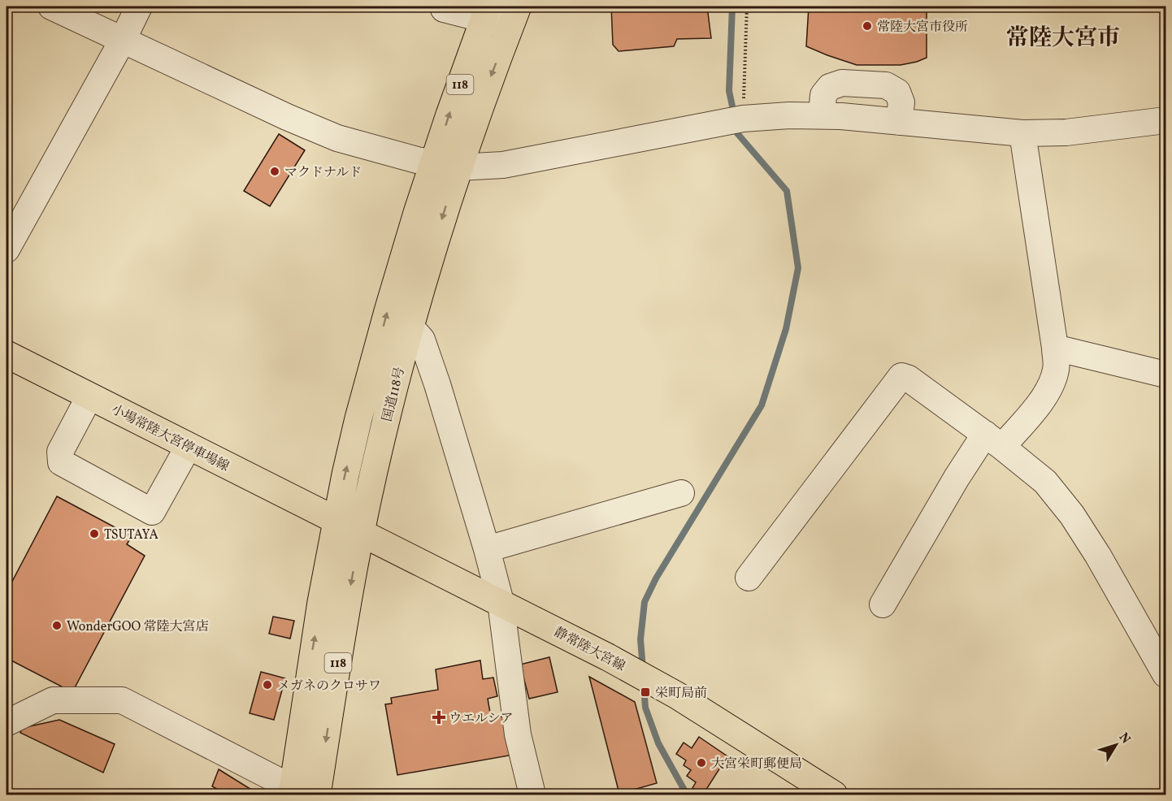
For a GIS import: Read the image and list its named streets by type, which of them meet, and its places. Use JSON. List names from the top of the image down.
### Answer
{
  "streets": {
    "main road": [
      "118",
      "国道118号",
      "小場常陸大宮停車場線",
      "静常陸大宮線"
    ]
  },
  "crossings": [
    ["国道118号", "小場常陸大宮停車場線"],
    ["国道118号", "静常陸大宮線"],
    ["小場常陸大宮停車場線", "静常陸大宮線"]
  ],
  "districts": ["常陸大宮市"],
  "places": {
    "other": [
      "常陸大宮市役所",
      "マクドナルド",
      "TSUTAYA",
      "WonderGOO 常陸大宮店",
      "メガネのクロサワ",
      "大宮栄町郵便局"
    ],
    "transit": ["栄町局前"],
    "health": ["ウエルシア"]
  },
  "north": "top right"
}
